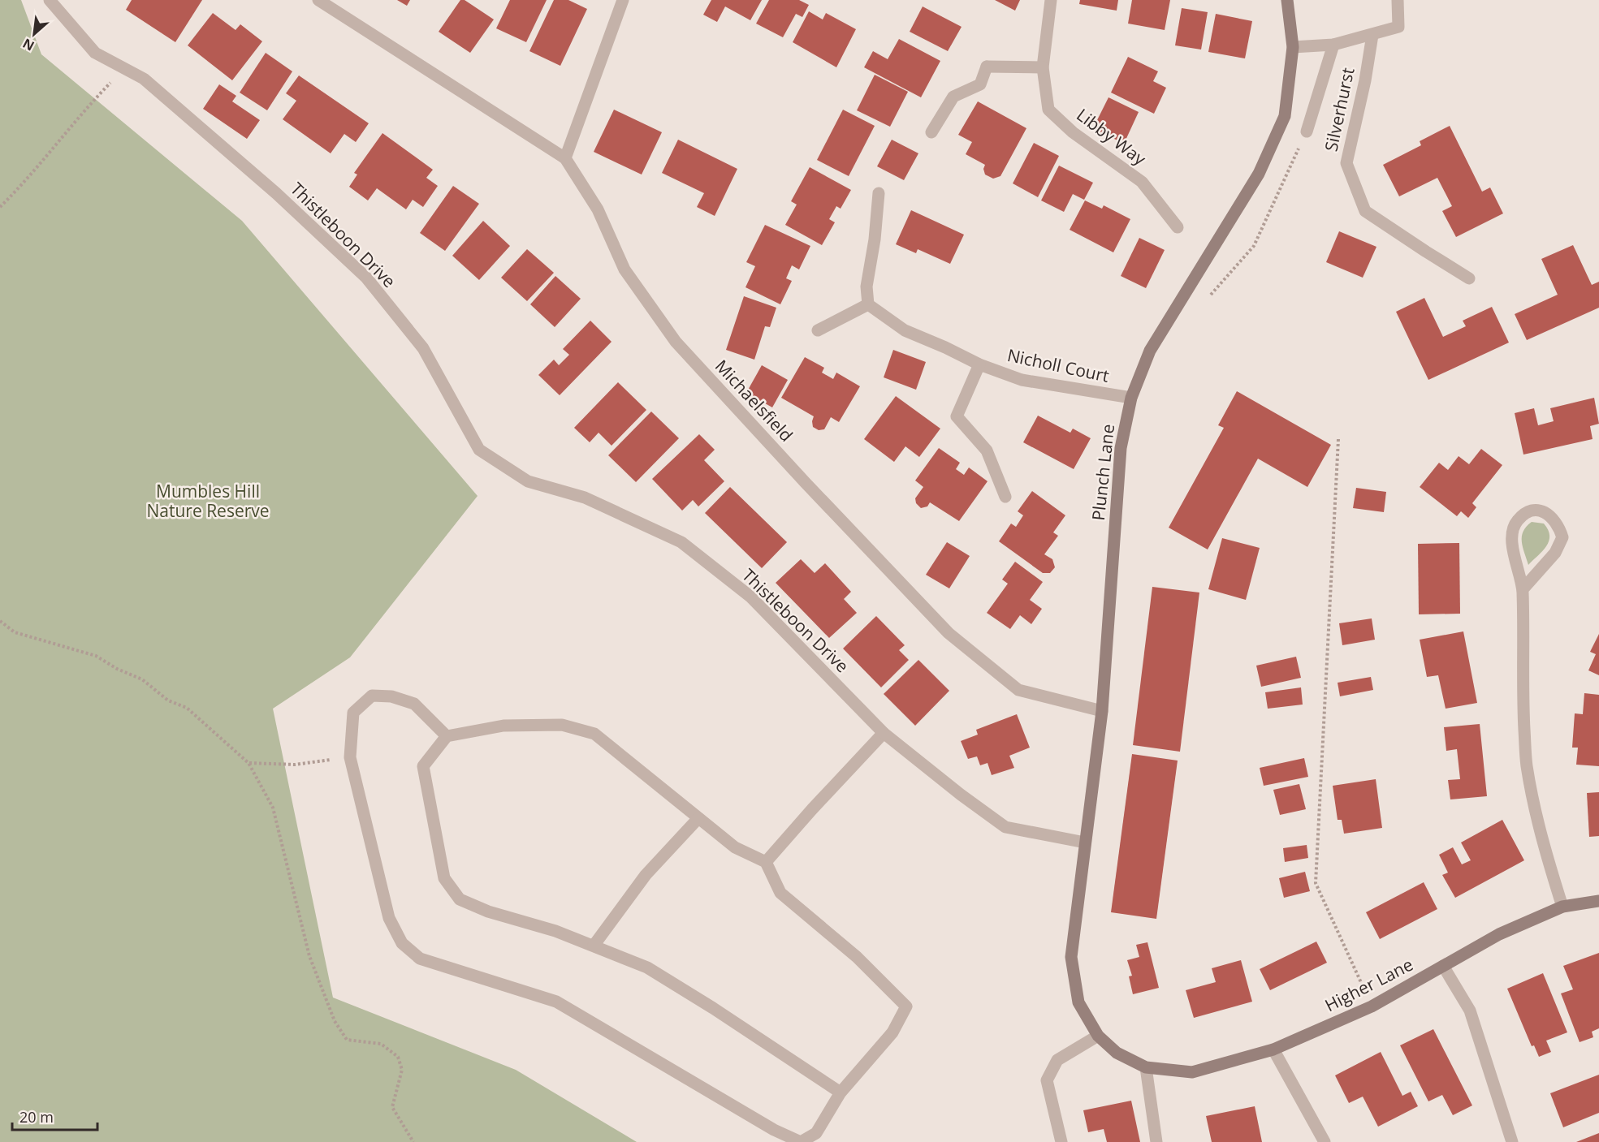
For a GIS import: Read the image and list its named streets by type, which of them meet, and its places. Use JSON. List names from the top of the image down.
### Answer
{
  "streets": {
    "street": [
      "Silverhurst",
      "Libby Way",
      "Thistleboon Drive",
      "Nicholl Court",
      "Michaelsfield",
      "Plunch Lane",
      "Higher Lane"
    ]
  },
  "crossings": [
    ["Thistleboon Drive", "Plunch Lane"],
    ["Nicholl Court", "Plunch Lane"],
    ["Michaelsfield", "Plunch Lane"],
    ["Plunch Lane", "Higher Lane"]
  ],
  "parks": ["Mumbles Hill Nature Reserve"],
  "scale_bar": "20 m",
  "north": "bottom left"
}
